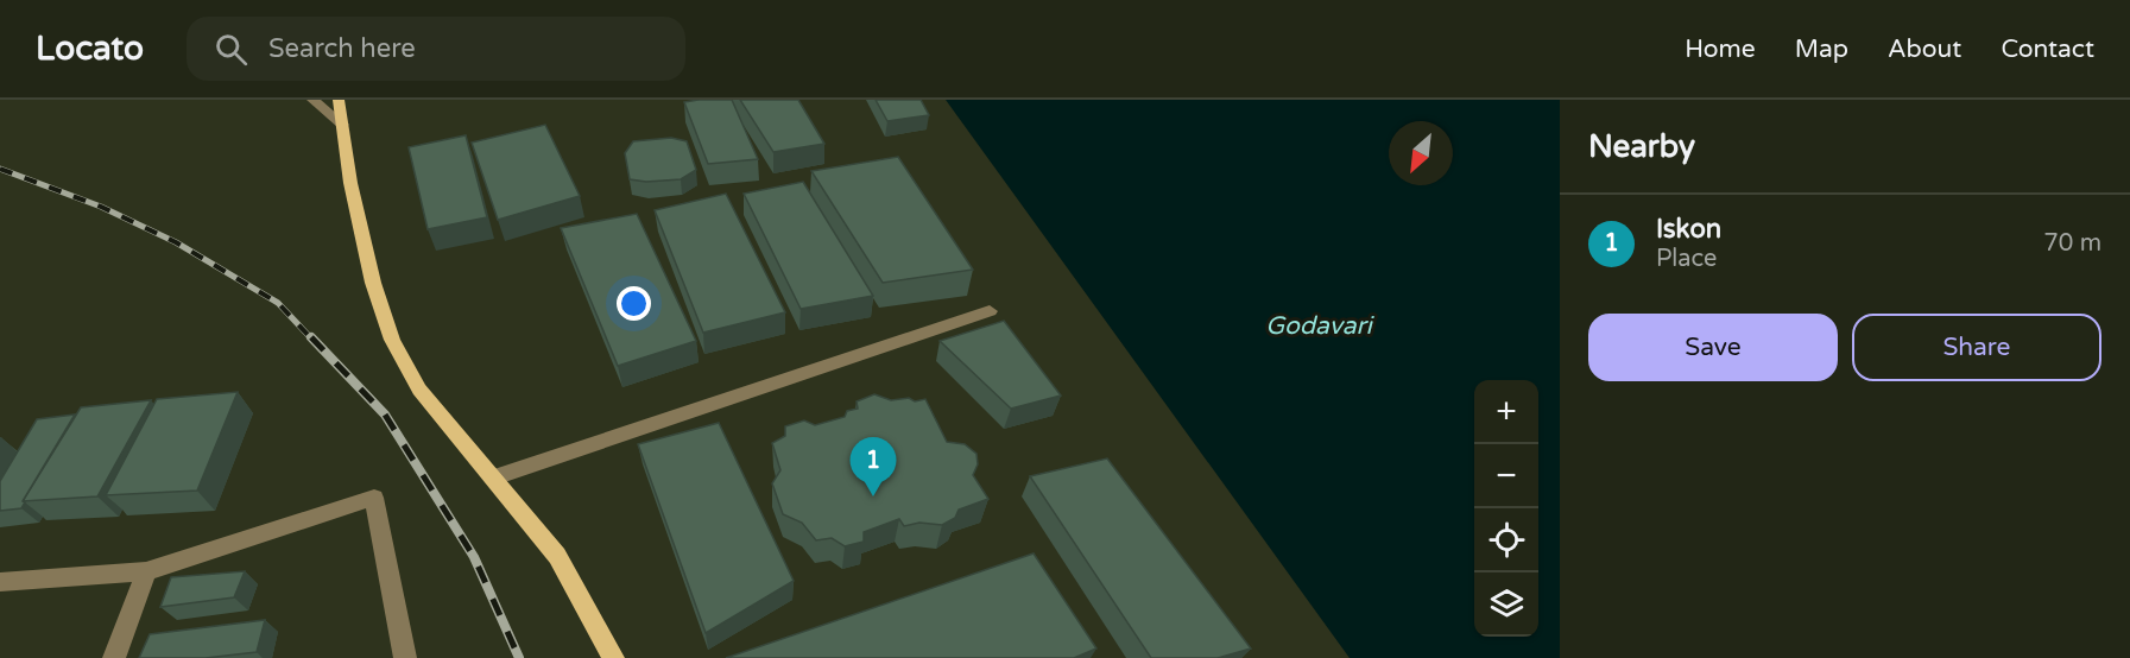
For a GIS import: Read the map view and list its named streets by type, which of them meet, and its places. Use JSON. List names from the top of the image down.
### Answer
{
  "water": ["Godavari"],
  "north": "bottom left",
  "page": {
    "header": "Locato",
    "search": "Search here",
    "nav": [
      "Home",
      "Map",
      "About",
      "Contact"
    ],
    "heading": "Nearby",
    "list": [
      {
        "mark": "1",
        "name": "Iskon",
        "note": "Place",
        "value": "70 m"
      }
    ],
    "buttons": ["Save", "Share"],
    "map_buttons": ["+", "−"],
    "pins": "1"
  }
}
